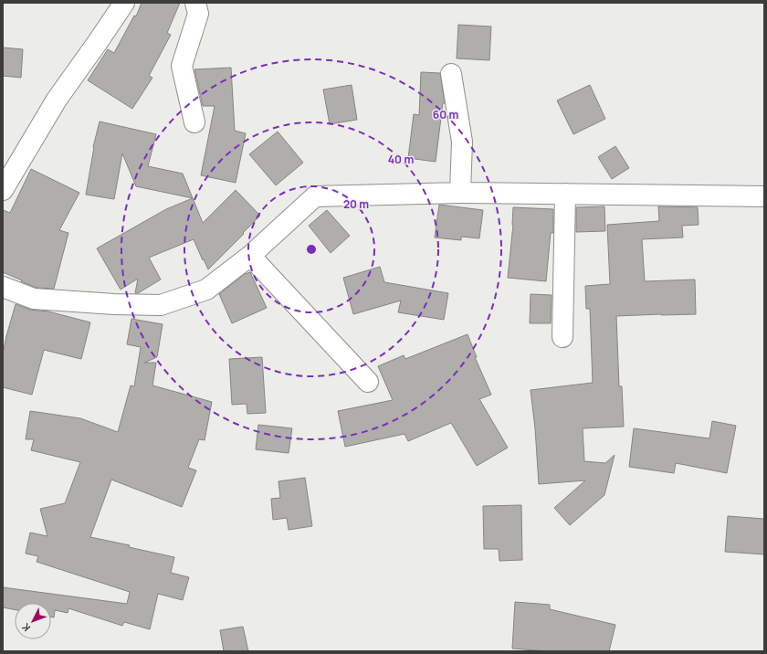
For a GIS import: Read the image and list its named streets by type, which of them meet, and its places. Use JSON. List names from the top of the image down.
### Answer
{
  "north": "bottom left",
  "rings": ["60 m", "40 m", "20 m"]
}
